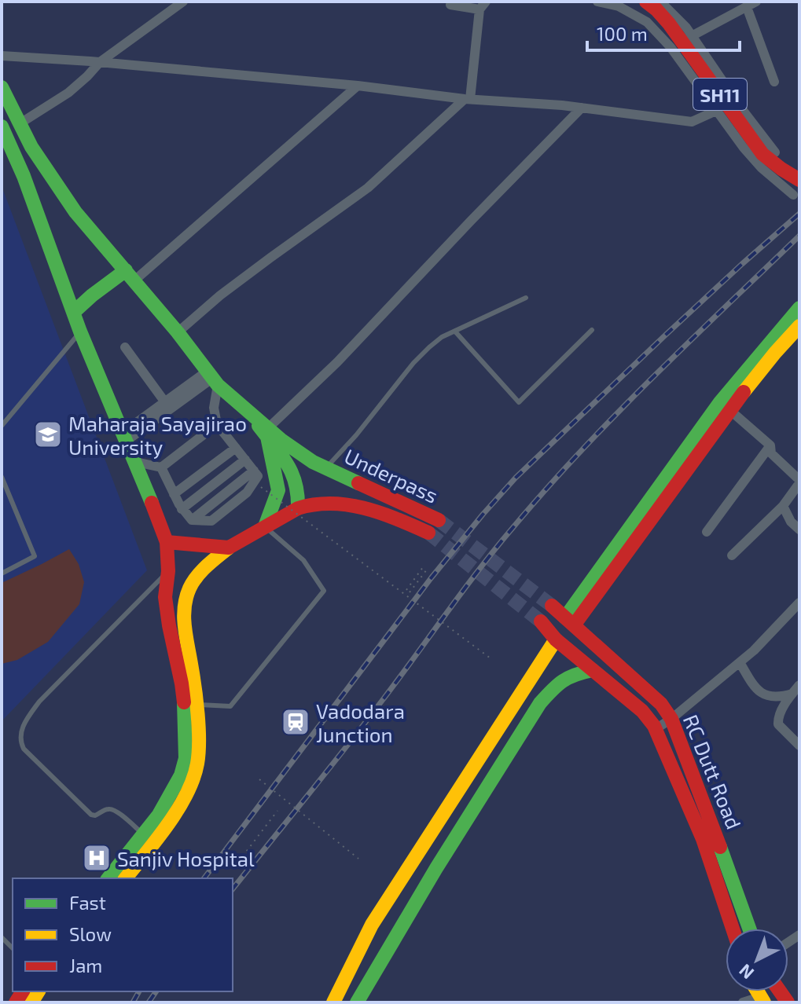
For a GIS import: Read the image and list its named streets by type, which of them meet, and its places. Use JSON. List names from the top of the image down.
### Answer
{
  "streets": {
    "main road": ["SH11", "Underpass", "RC Dutt Road"]
  },
  "places": {
    "school or university": ["Maharaja Sayajirao University"],
    "station": ["Vadodara Junction"],
    "hospital": ["Sanjiv Hospital"]
  },
  "legend": ["Fast", "Slow", "Jam"],
  "scale_bar": "100 m",
  "north": "bottom left"
}
